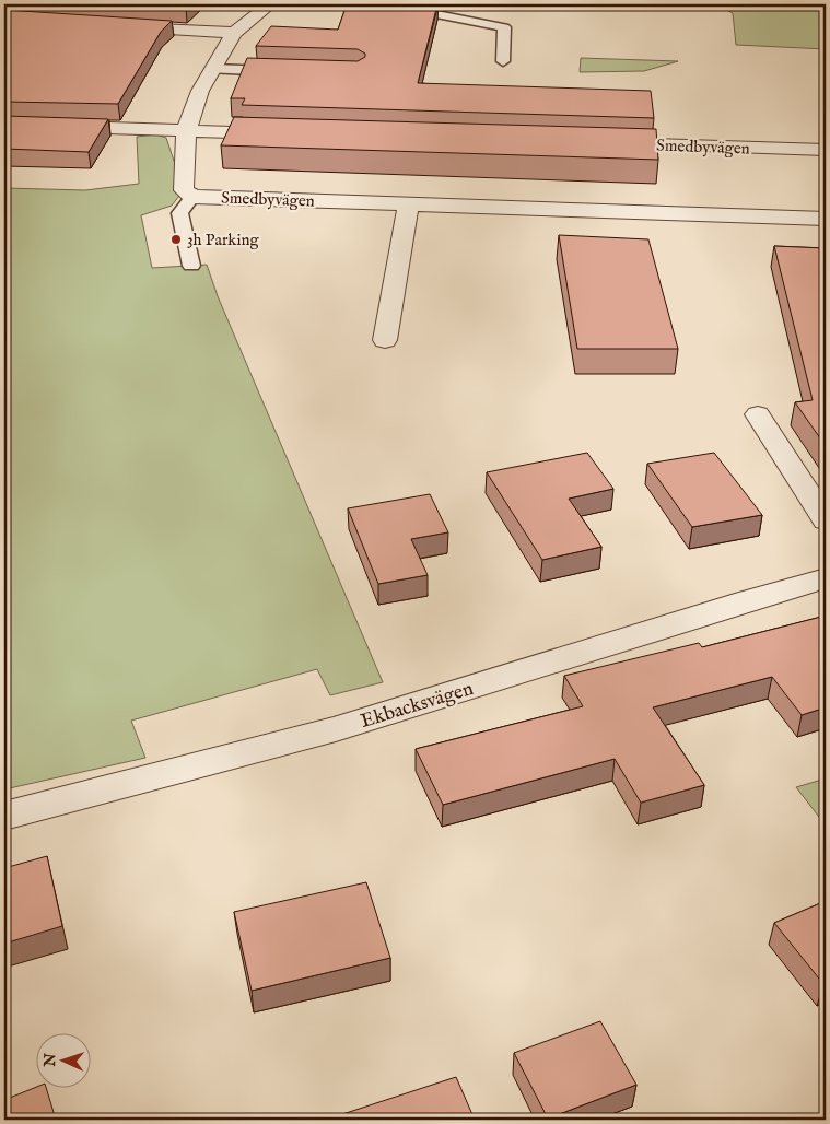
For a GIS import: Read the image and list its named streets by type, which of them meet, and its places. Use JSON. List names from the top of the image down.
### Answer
{
  "streets": {
    "street": ["Smedbyvägen", "Ekbacksvägen"]
  },
  "places": ["3h Parking"],
  "north": "left"
}
